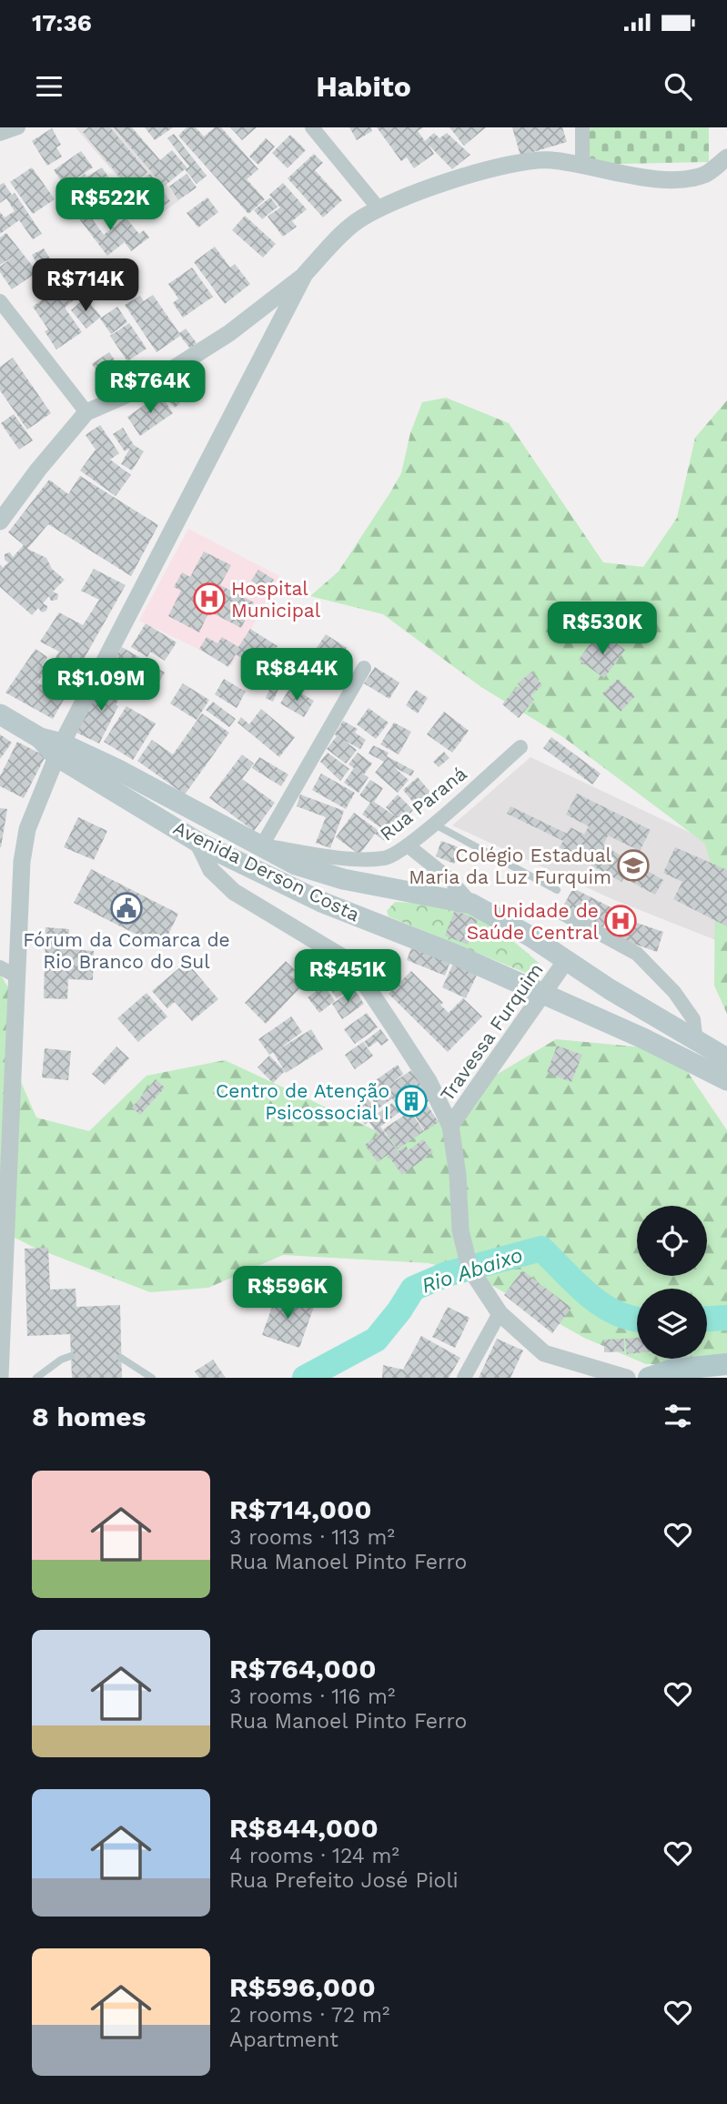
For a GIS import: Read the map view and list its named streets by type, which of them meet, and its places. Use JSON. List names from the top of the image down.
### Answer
{
  "streets": {
    "main road": ["Avenida Derson Costa"],
    "street": ["Rua Paraná", "Travessa Furquim"]
  },
  "crossings": [
    ["Rua Paraná", "Avenida Derson Costa"],
    ["Avenida Derson Costa", "Travessa Furquim"]
  ],
  "water": ["Rio Abaixo"],
  "places": {
    "hospital": ["Hospital Municipal", "Unidade de Saúde Central"],
    "school or university": ["Colégio Estadual Maria da Luz Furquim"],
    "public building": ["Fórum da Comarca de Rio Branco do Sul"],
    "building": ["Centro de Atenção Psicossocial I"]
  },
  "page": {
    "status": "17:36",
    "header": "Habito",
    "price": [
      "R$522K",
      "R$714K",
      "R$764K",
      "R$530K",
      "R$844K",
      "R$1.09M",
      "R$451K",
      "R$596K"
    ],
    "heading": "8 homes",
    "list": [
      {
        "name": "R$714,000",
        "note": "3 rooms · 113 m² · Rua Manoel Pinto Ferro"
      },
      {
        "name": "R$764,000",
        "note": "3 rooms · 116 m² · Rua Manoel Pinto Ferro"
      },
      {
        "name": "R$844,000",
        "note": "4 rooms · 124 m² · Rua Prefeito José Pioli"
      },
      {
        "name": "R$596,000",
        "note": "2 rooms · 72 m² · Apartment"
      }
    ]
  }
}
